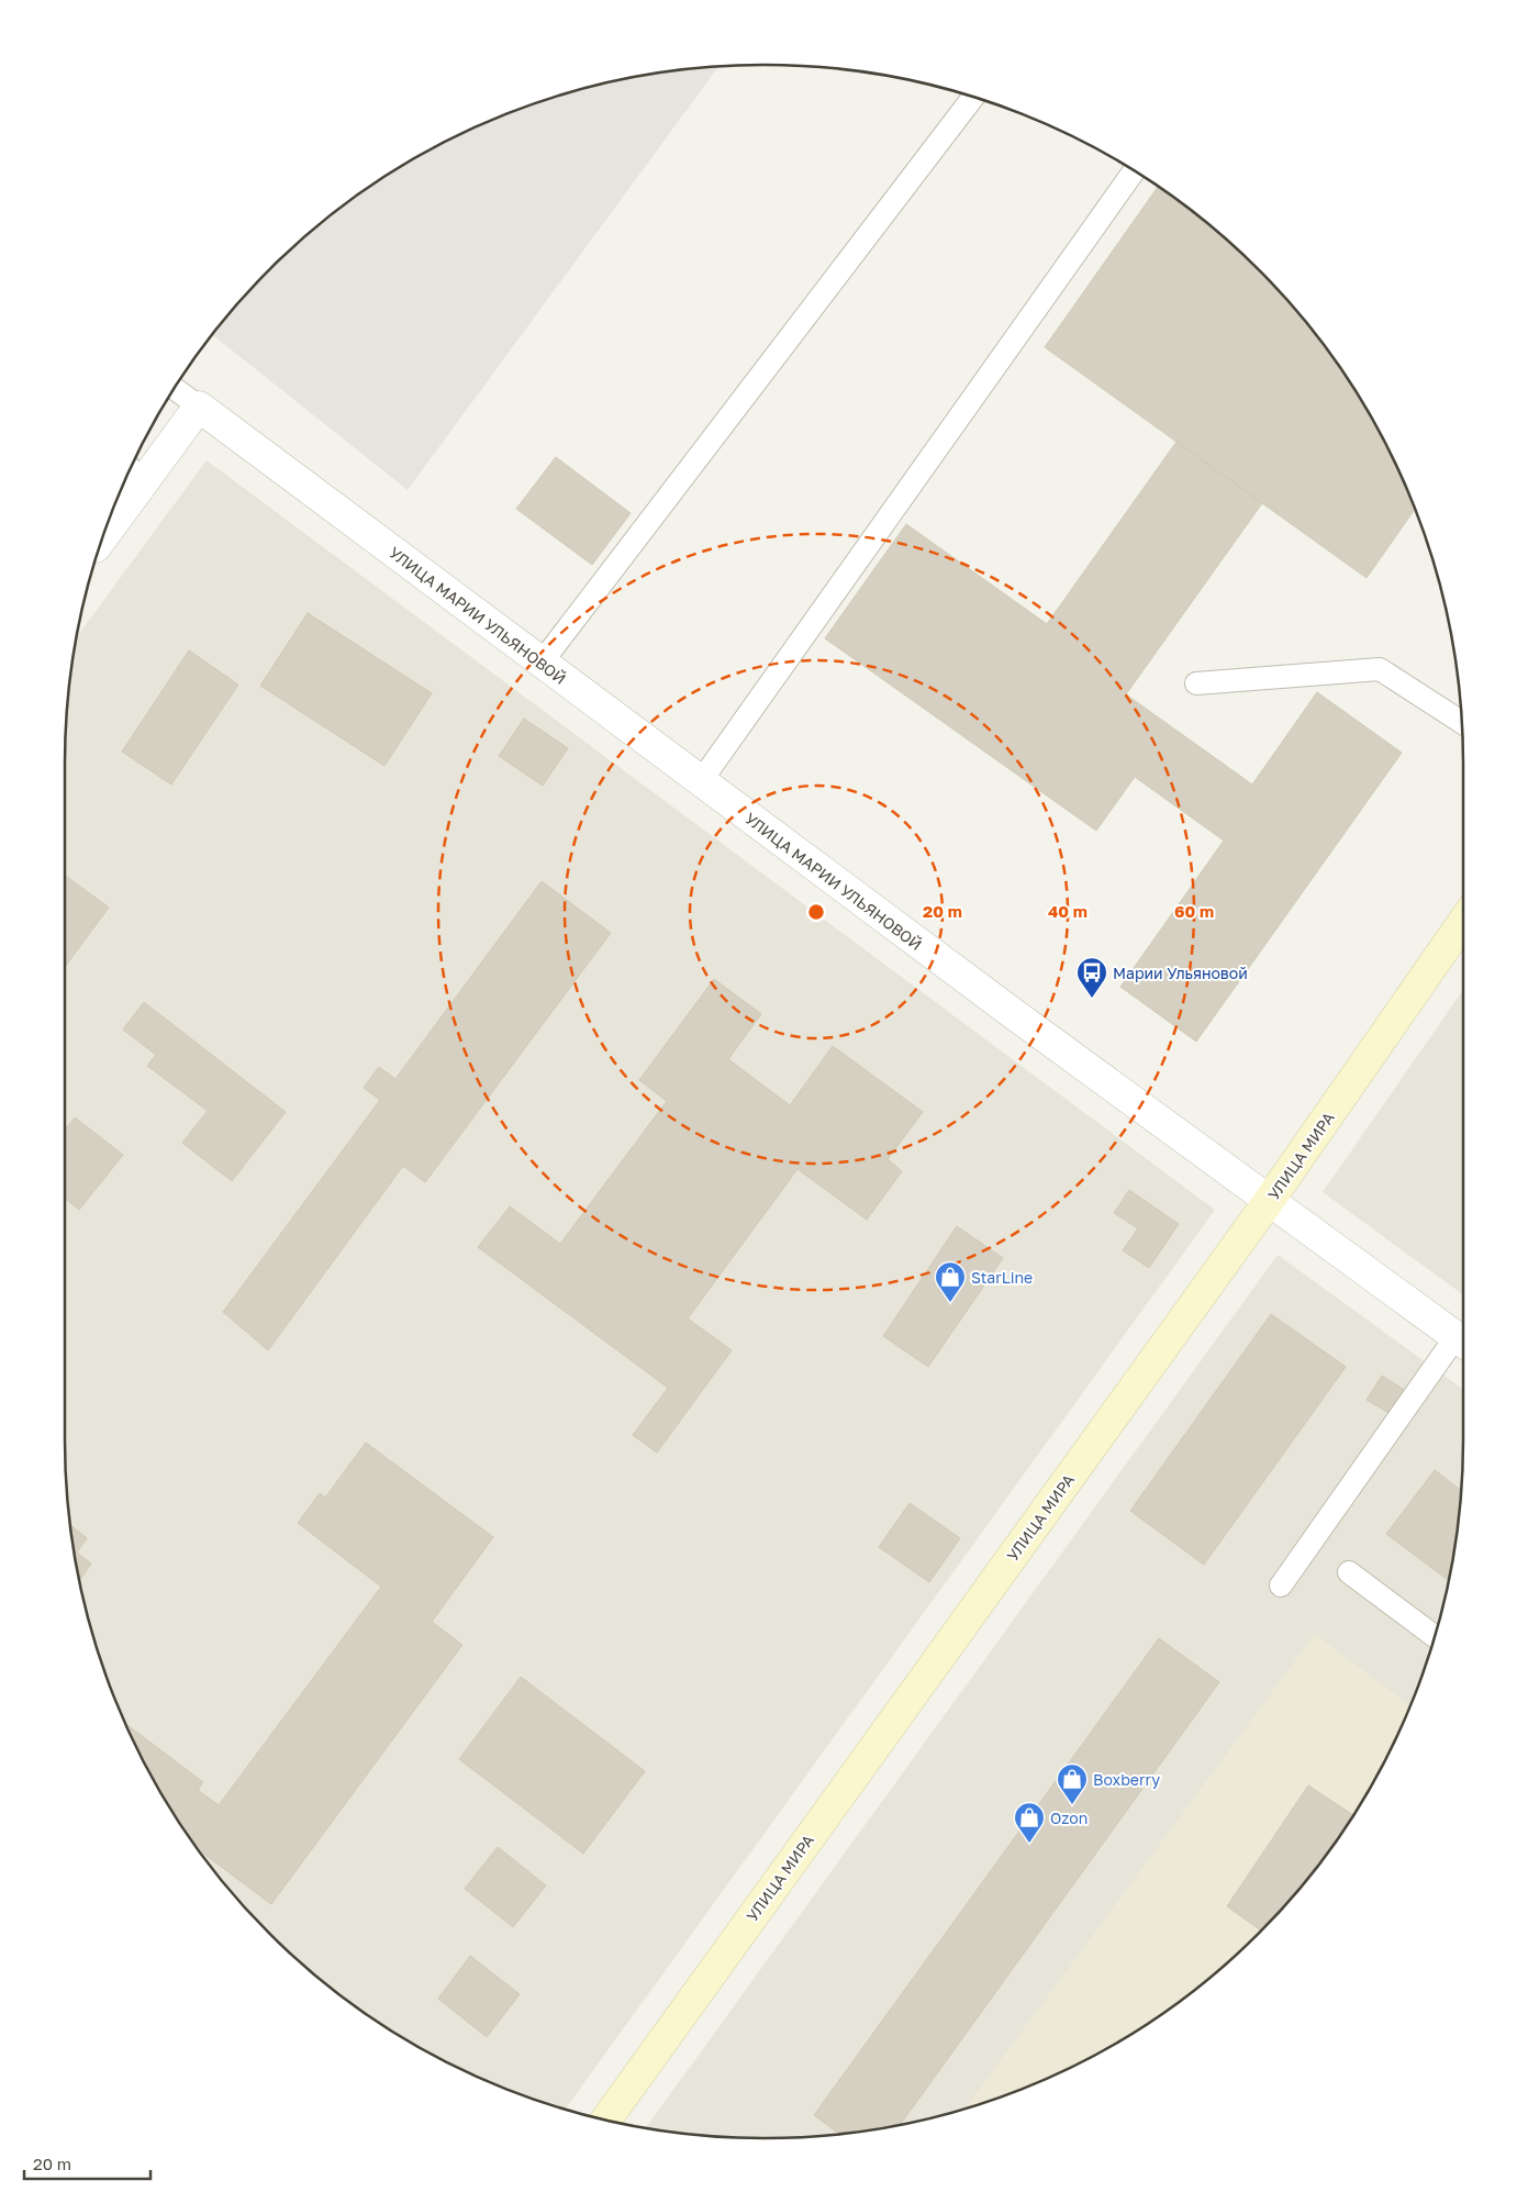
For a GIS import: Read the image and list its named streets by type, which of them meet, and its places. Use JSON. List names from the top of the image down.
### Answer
{
  "streets": {
    "main road": ["УЛИЦА МИРА"],
    "street": ["УЛИЦА МАРИИ УЛЬЯНОВОЙ"]
  },
  "crossings": [
    ["УЛИЦА МАРИИ УЛЬЯНОВОЙ", "УЛИЦА МИРА"]
  ],
  "places": {
    "bus stop": ["Марии Ульяновой"],
    "shop": ["StarLine", "Boxberry", "Ozon"]
  },
  "scale_bar": "20 m",
  "rings": ["20 m", "40 m", "60 m"]
}
